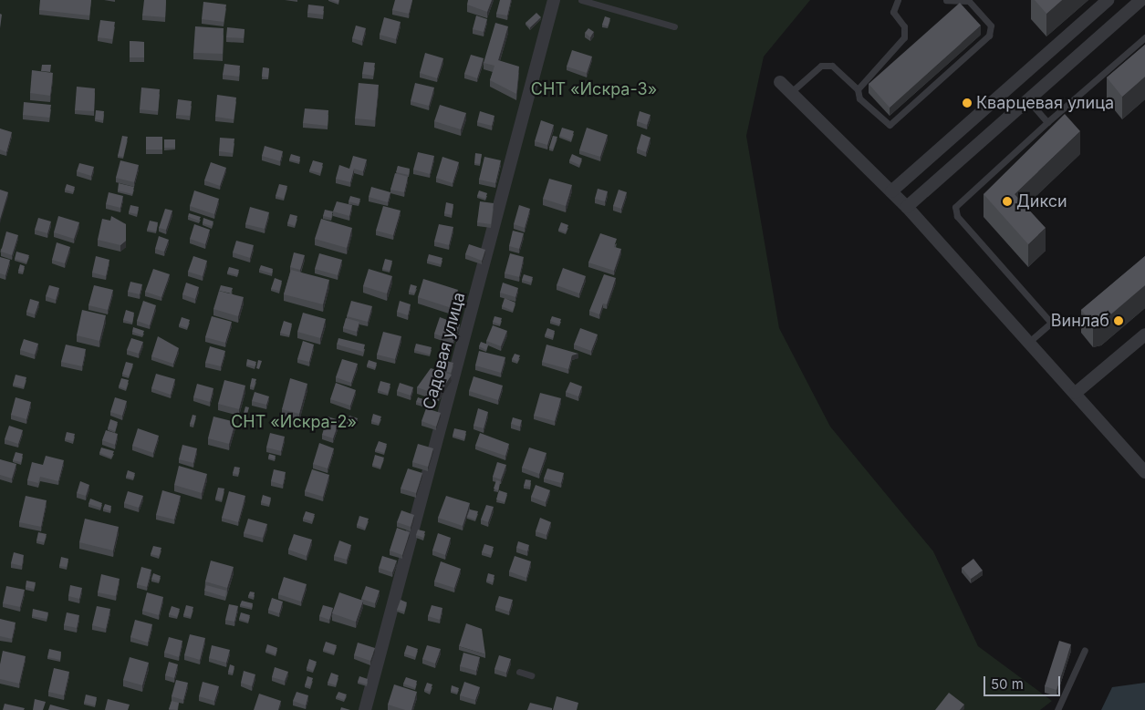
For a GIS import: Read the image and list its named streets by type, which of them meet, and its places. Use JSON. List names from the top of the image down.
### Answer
{
  "streets": {
    "street": ["Садовая улица"]
  },
  "parks": ["СНТ «Искра-3»", "СНТ «Искра-2»"],
  "places": ["Кварцевая улица", "Дикси", "Винлаб"],
  "scale_bar": "50 m"
}
